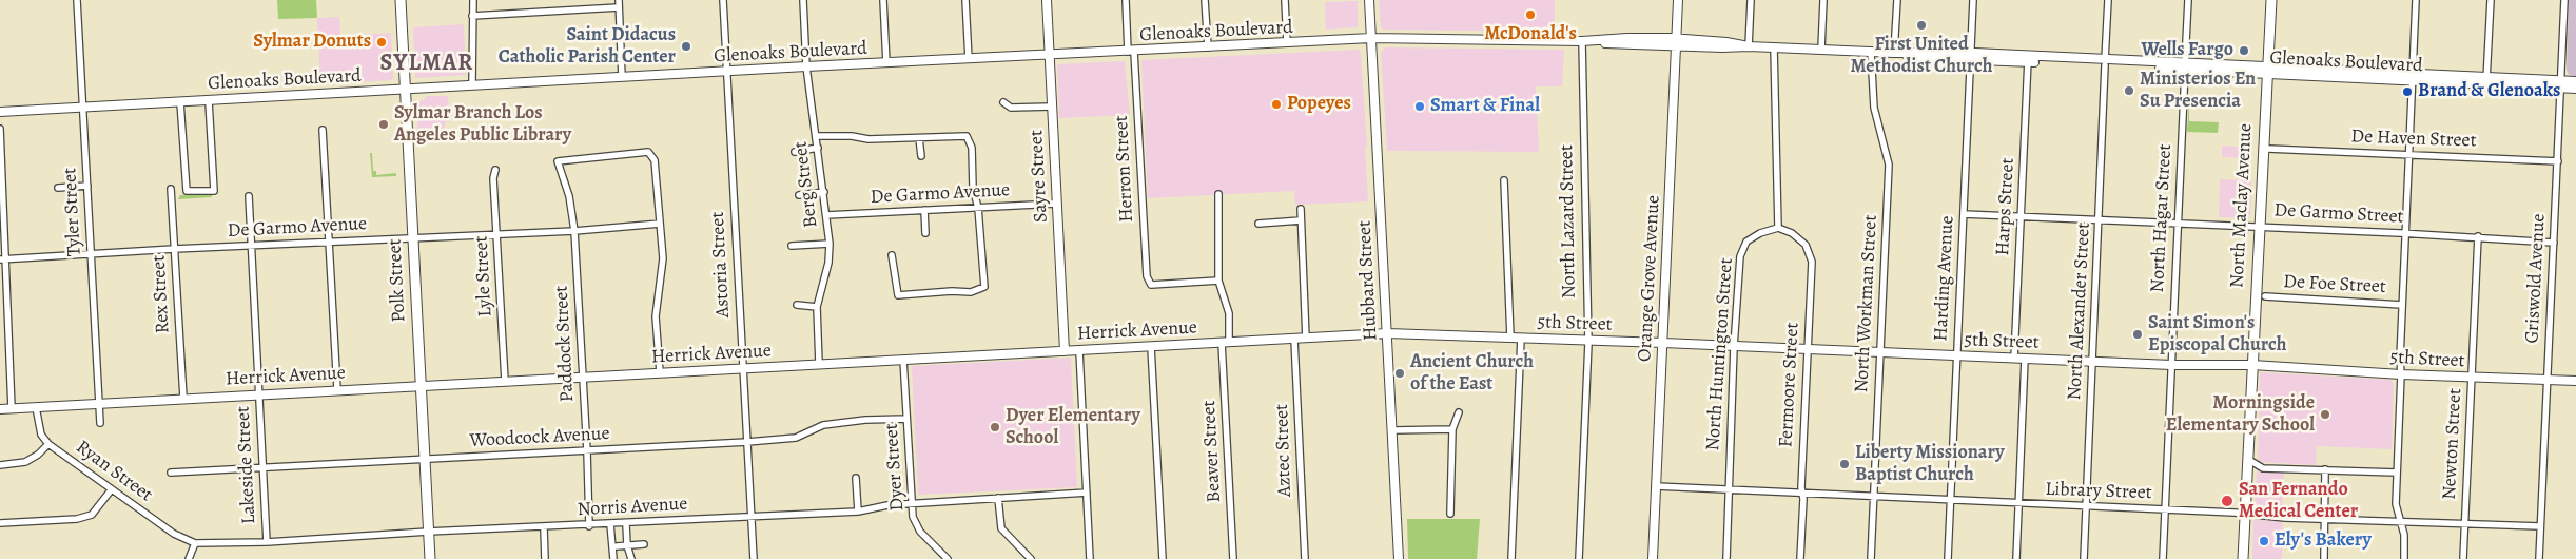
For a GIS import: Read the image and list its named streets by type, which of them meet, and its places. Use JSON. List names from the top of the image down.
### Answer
{
  "streets": {
    "main road": ["North Maclay Avenue", "Polk Street"],
    "street": [
      "Glenoaks Boulevard",
      "De Haven Street",
      "Herron Street",
      "Sayre Street",
      "Berg Street",
      "De Garmo Avenue",
      "Harps Street",
      "Tyler Street",
      "De Garmo Street",
      "North Hagar Street",
      "North Lazard Street",
      "Astoria Street",
      "Lyle Street",
      "Orange Grove Avenue",
      "Harding Avenue",
      "Griswold Avenue",
      "Hubbard Street",
      "De Foe Street",
      "Rex Street",
      "North Workman Street",
      "North Alexander Street",
      "5th Street",
      "Herrick Avenue",
      "Paddock Street",
      "North Huntington Street",
      "Fermoore Street",
      "Woodcock Avenue",
      "Newton Street",
      "Aztec Street",
      "Beaver Street",
      "Lakeside Street",
      "Dyer Street",
      "Ryan Street",
      "Library Street",
      "Norris Avenue"
    ]
  },
  "crossings": [
    ["Glenoaks Boulevard", "Herron Street"],
    ["Glenoaks Boulevard", "Sayre Street"],
    ["Glenoaks Boulevard", "Berg Street"],
    ["Glenoaks Boulevard", "North Maclay Avenue"],
    ["Glenoaks Boulevard", "Harps Street"],
    ["Glenoaks Boulevard", "Tyler Street"],
    ["Glenoaks Boulevard", "North Hagar Street"],
    ["Glenoaks Boulevard", "North Lazard Street"],
    ["Glenoaks Boulevard", "Astoria Street"],
    ["Glenoaks Boulevard", "Orange Grove Avenue"],
    ["Glenoaks Boulevard", "Harding Avenue"],
    ["Glenoaks Boulevard", "Griswold Avenue"],
    ["Glenoaks Boulevard", "Polk Street"],
    ["Glenoaks Boulevard", "Hubbard Street"],
    ["Glenoaks Boulevard", "North Workman Street"],
    ["Glenoaks Boulevard", "North Alexander Street"],
    ["De Haven Street", "Griswold Avenue"],
    ["Herron Street", "Beaver Street"],
    ["Sayre Street", "De Garmo Avenue"],
    ["Sayre Street", "Herrick Avenue"],
    ["Berg Street", "De Garmo Avenue"],
    ["Berg Street", "Herrick Avenue"],
    ["De Garmo Avenue", "Tyler Street"],
    ["De Garmo Avenue", "Lyle Street"],
    ["De Garmo Avenue", "Polk Street"],
    ["De Garmo Avenue", "Rex Street"],
    ["De Garmo Avenue", "Paddock Street"],
    ["De Garmo Avenue", "Lakeside Street"],
    ["North Maclay Avenue", "De Garmo Street"],
    ["North Maclay Avenue", "5th Street"],
    ["North Maclay Avenue", "Library Street"],
    ["Harps Street", "De Garmo Street"],
    ["Harps Street", "5th Street"],
    ["Tyler Street", "Herrick Avenue"],
    ["De Garmo Street", "North Hagar Street"],
    ["De Garmo Street", "Harding Avenue"],
    ["De Garmo Street", "Griswold Avenue"],
    ["De Garmo Street", "North Alexander Street"],
    ["De Garmo Street", "Newton Street"],
    ["North Hagar Street", "5th Street"],
    ["North Hagar Street", "Library Street"],
    ["North Lazard Street", "5th Street"],
    ["Astoria Street", "Herrick Avenue"],
    ["Astoria Street", "Woodcock Avenue"],
    ["Astoria Street", "Norris Avenue"],
    ["Lyle Street", "Herrick Avenue"],
    ["Orange Grove Avenue", "5th Street"],
    ["Orange Grove Avenue", "Library Street"],
    ["Harding Avenue", "5th Street"],
    ["Harding Avenue", "Library Street"],
    ["Griswold Avenue", "5th Street"],
    ["Griswold Avenue", "Library Street"],
    ["Polk Street", "Herrick Avenue"],
    ["Polk Street", "Woodcock Avenue"],
    ["Polk Street", "Norris Avenue"],
    ["Hubbard Street", "Herrick Avenue"],
    ["Rex Street", "Herrick Avenue"],
    ["North Workman Street", "5th Street"],
    ["North Workman Street", "Library Street"],
    ["North Alexander Street", "5th Street"],
    ["North Alexander Street", "Library Street"],
    ["5th Street", "Herrick Avenue"],
    ["5th Street", "North Huntington Street"],
    ["5th Street", "Fermoore Street"],
    ["5th Street", "Newton Street"],
    ["Herrick Avenue", "Paddock Street"],
    ["Herrick Avenue", "Aztec Street"],
    ["Herrick Avenue", "Beaver Street"],
    ["Herrick Avenue", "Lakeside Street"],
    ["Herrick Avenue", "Dyer Street"],
    ["Herrick Avenue", "Ryan Street"],
    ["Paddock Street", "Woodcock Avenue"],
    ["Paddock Street", "Norris Avenue"],
    ["North Huntington Street", "Fermoore Street"],
    ["North Huntington Street", "Library Street"],
    ["Fermoore Street", "Library Street"],
    ["Woodcock Avenue", "Lakeside Street"],
    ["Woodcock Avenue", "Dyer Street"],
    ["Newton Street", "Library Street"],
    ["Lakeside Street", "Norris Avenue"],
    ["Dyer Street", "Norris Avenue"],
    ["Ryan Street", "Norris Avenue"]
  ],
  "districts": ["SYLMAR"],
  "places": [
    "McDonald's",
    "First United Methodist Church",
    "Sylmar Donuts",
    "Saint Didacus Catholic Parish Center",
    "Wells Fargo",
    "Ministerios En Su Presencia",
    "Brand & Glenoaks",
    "Popeyes",
    "Smart & Final",
    "Sylmar Branch Los Angeles Public Library",
    "Saint Simon's Episcopal Church",
    "Ancient Church of the East",
    "Morningside Elementary School",
    "Dyer Elementary School",
    "Liberty Missionary Baptist Church",
    "San Fernando Medical Center",
    "Ely's Bakery"
  ]
}
